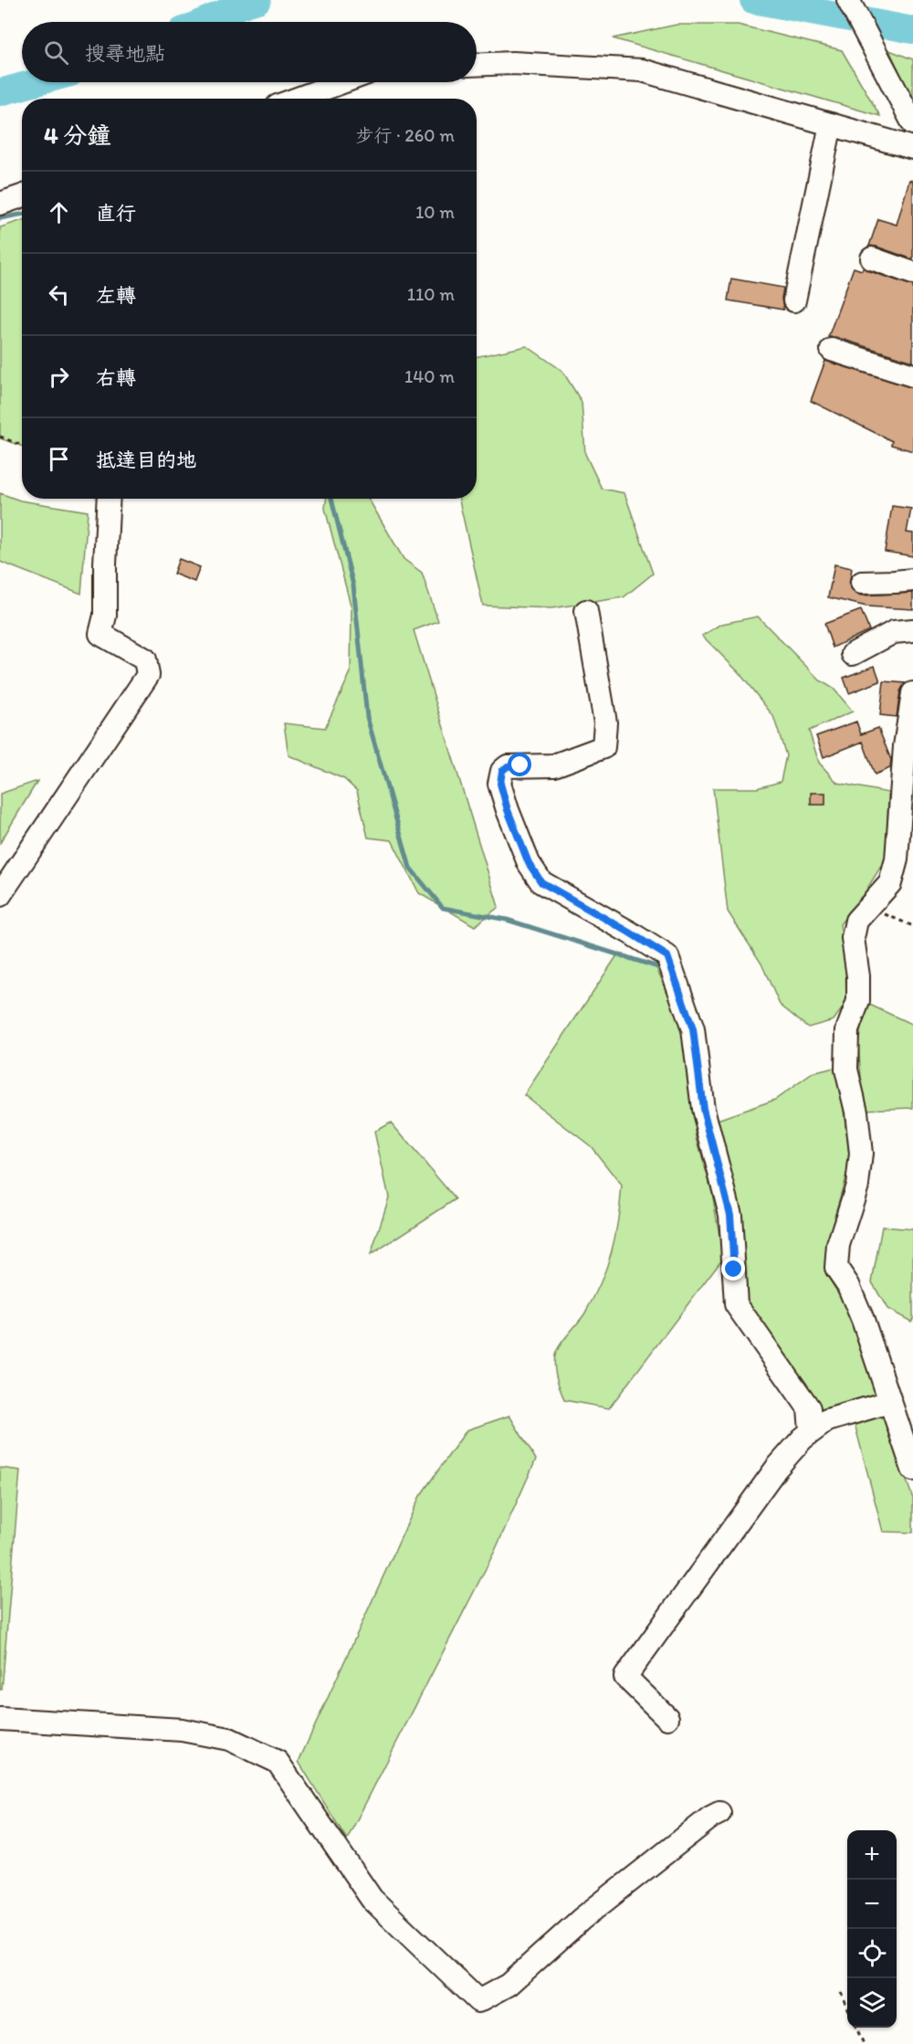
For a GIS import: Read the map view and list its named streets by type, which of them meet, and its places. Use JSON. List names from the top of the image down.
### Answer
{
  "page": {
    "search": "搜尋地點",
    "heading": ["4 分鐘", "步行 · 260 m"],
    "list": [
      ["直行", "10 m"],
      ["左轉", "110 m"],
      ["右轉", "140 m"],
      "抵達目的地"
    ],
    "map_buttons": ["+", "−"]
  }
}
